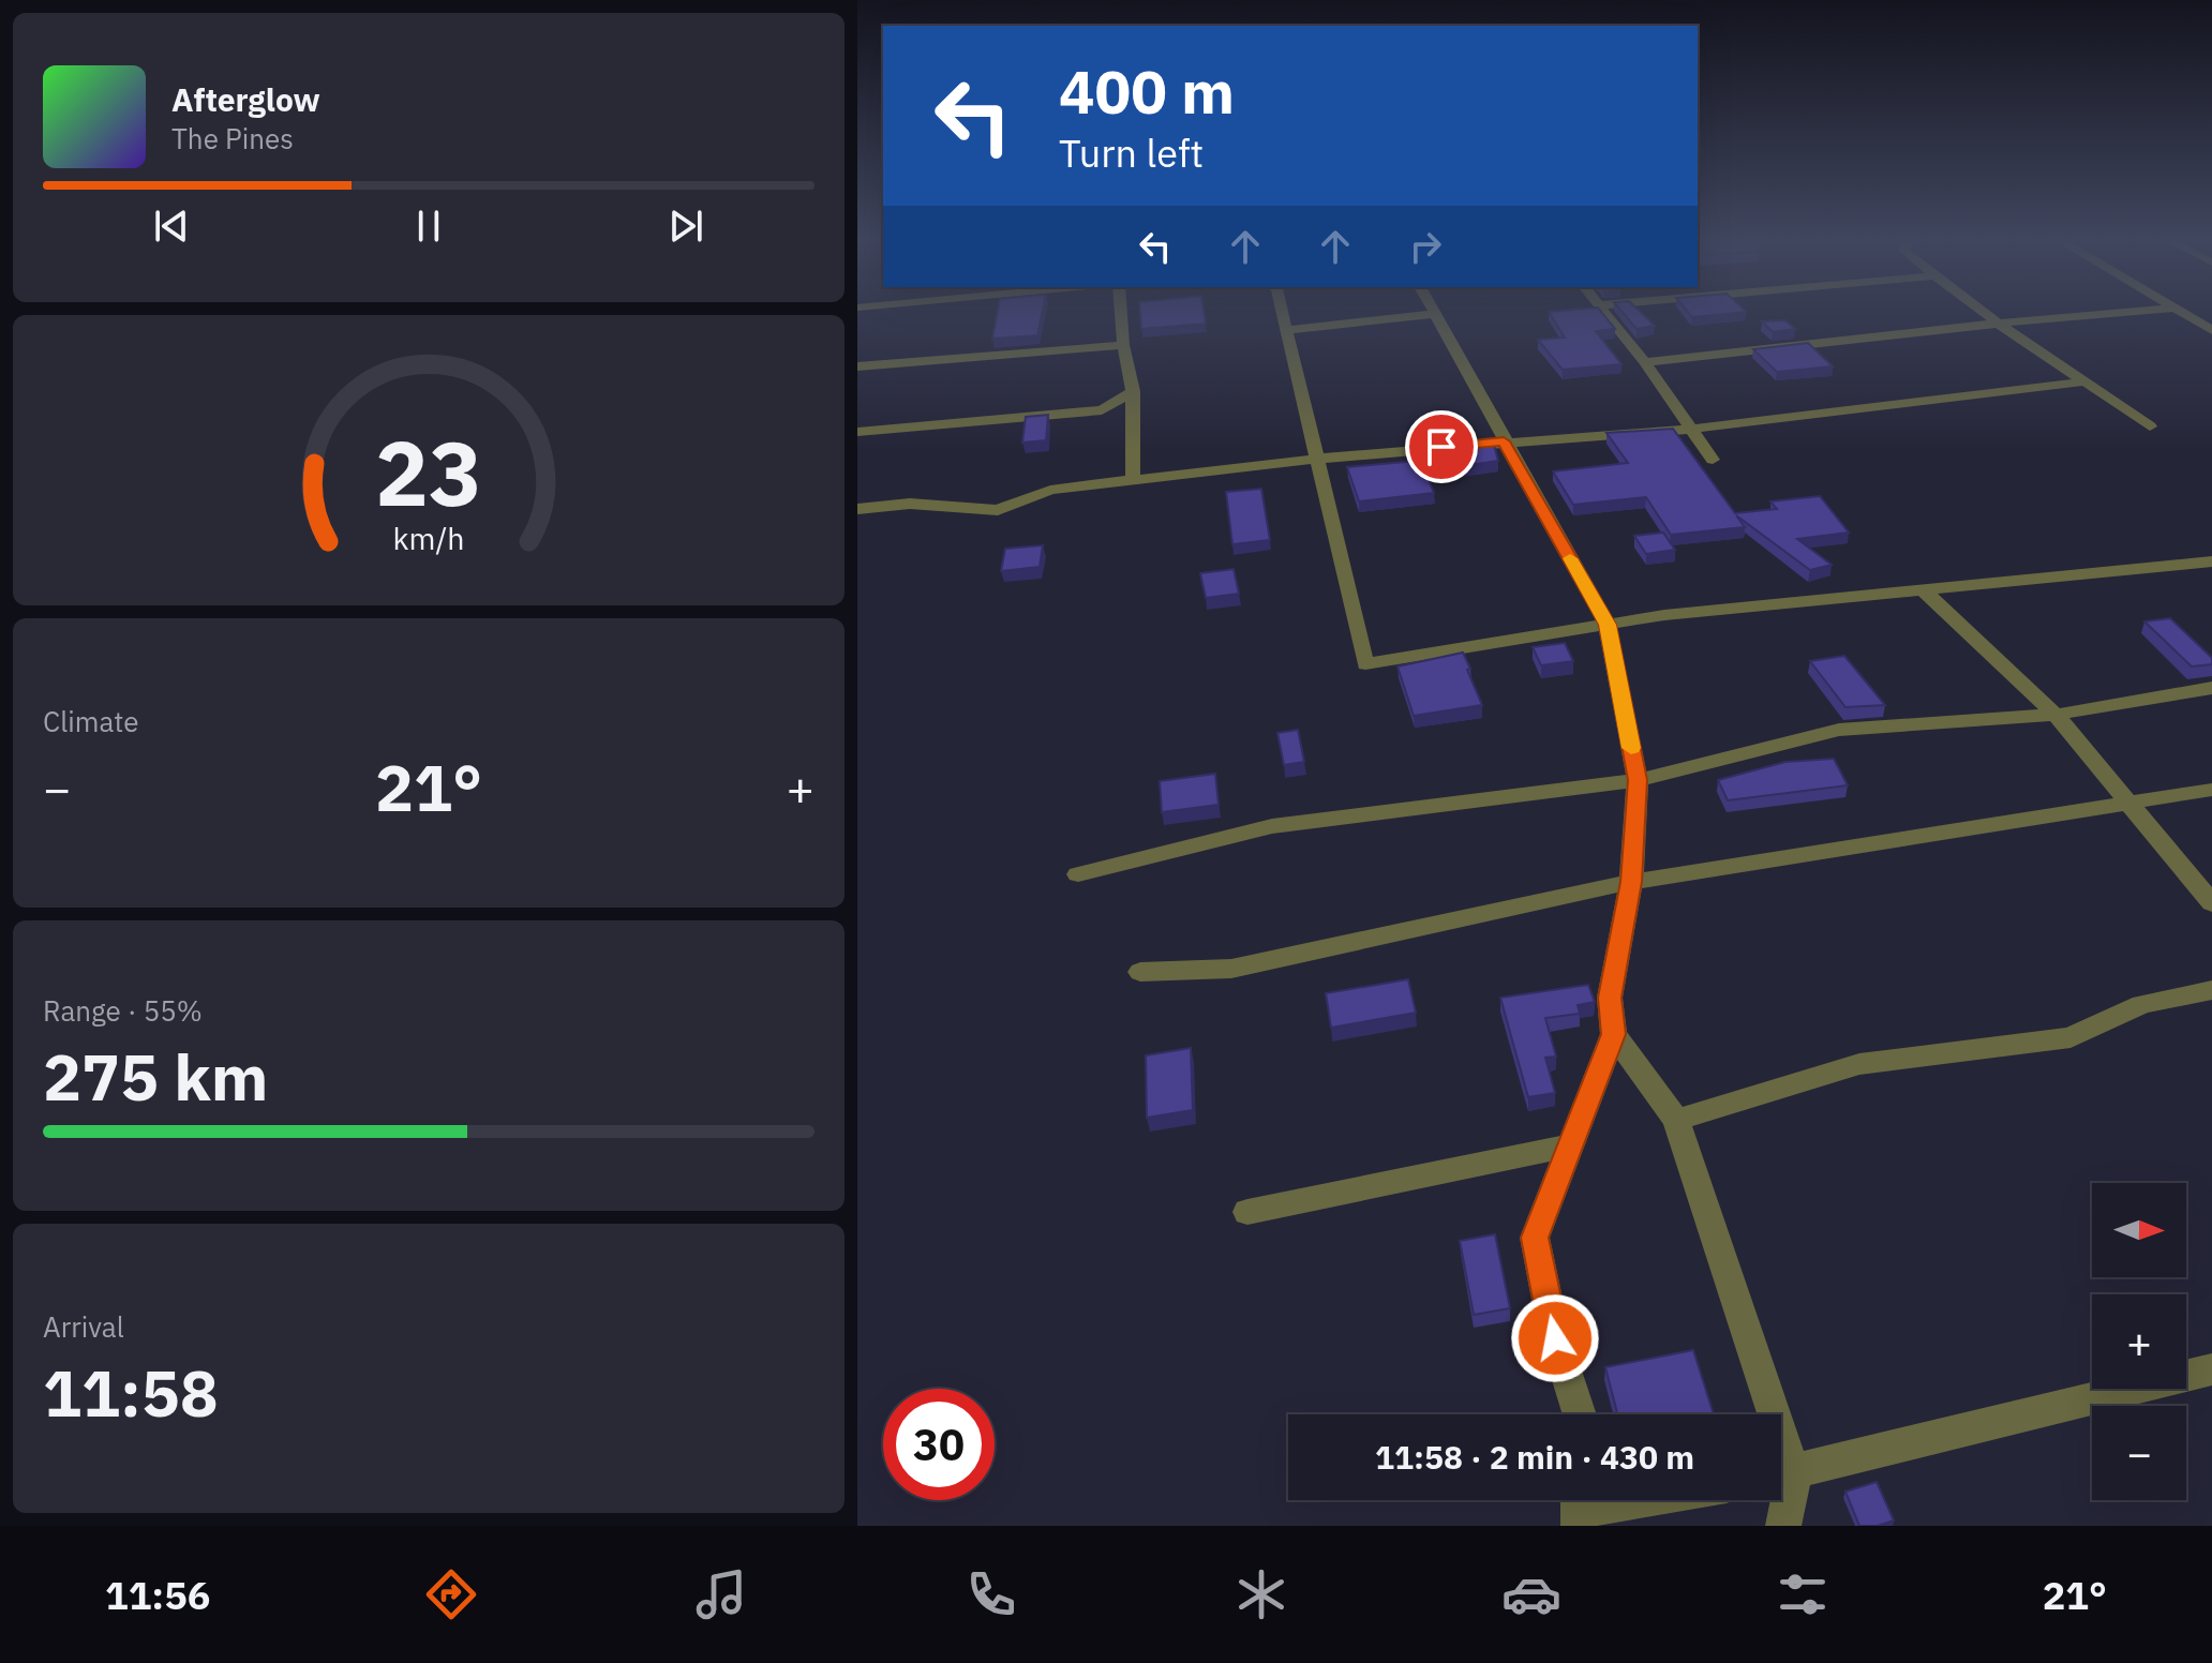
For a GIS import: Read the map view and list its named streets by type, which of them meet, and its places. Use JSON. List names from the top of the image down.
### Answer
{
  "north": "right",
  "page": {
    "turn": ["400 m", "Turn left"],
    "song": ["Afterglow", "The Pines"],
    "tile": [
      "Climate",
      ["Range · 55%", "275 km"],
      ["Arrival", "11:58"]
    ],
    "heat": ["−", "21°", "+"],
    "map_buttons": ["+", "−"],
    "limit": "30",
    "trip": "11:58 · 2 min · 430 m",
    "tabs": ["11:56", "21°"],
    "gauge": ["23", "km/h"]
  }
}
